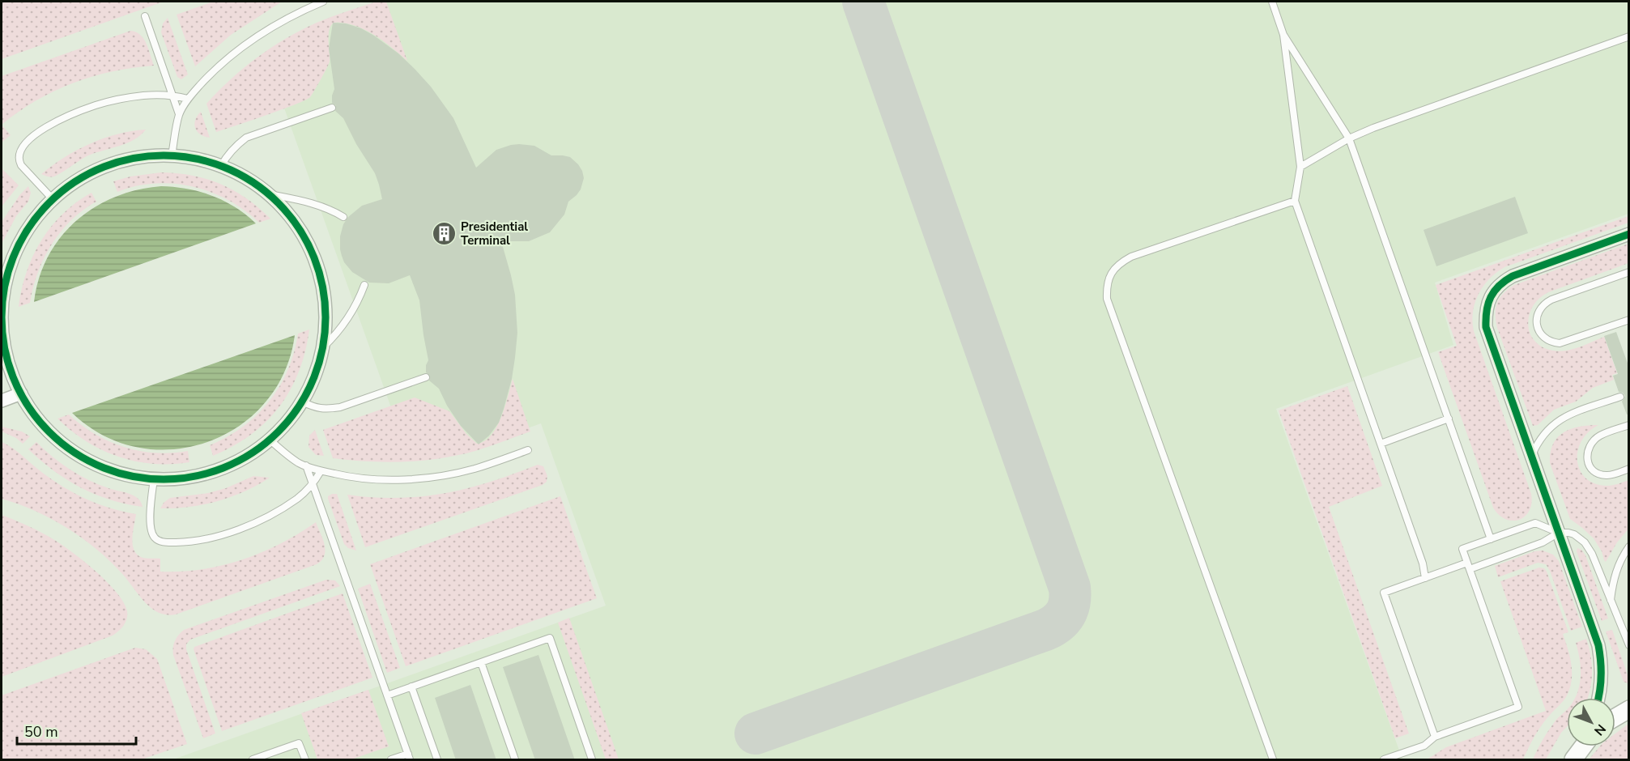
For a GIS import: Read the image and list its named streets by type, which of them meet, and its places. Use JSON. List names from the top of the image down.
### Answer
{
  "places": {
    "building": ["Presidential Terminal"]
  },
  "scale_bar": "50 m",
  "north": "bottom right"
}
